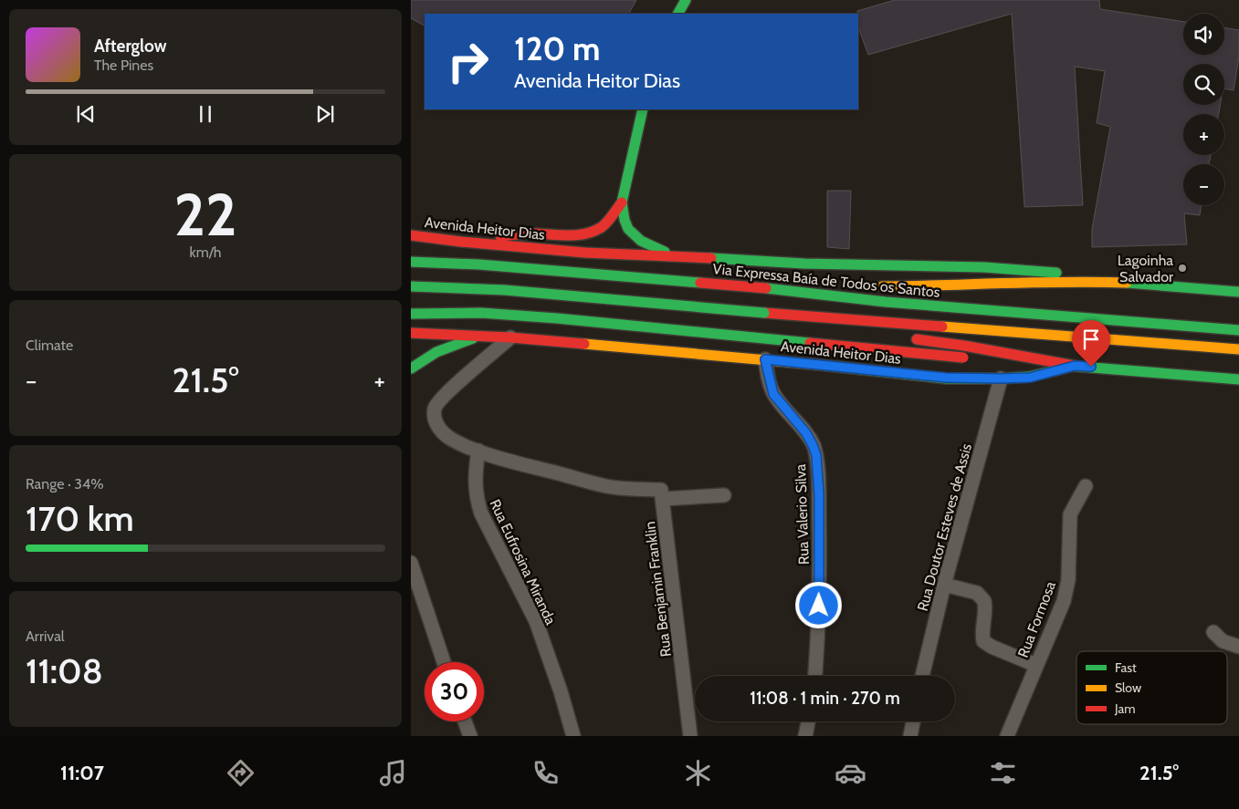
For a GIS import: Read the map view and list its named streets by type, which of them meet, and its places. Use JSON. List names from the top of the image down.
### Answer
{
  "streets": {
    "main road": ["Avenida Heitor Dias", "Via Expressa Baía de Todos os Santos"],
    "street": [
      "Rua Valerio Silva",
      "Rua Doutor Esteves de Assis",
      "Rua Eufrosina Miranda",
      "Rua Benjamin Franklin",
      "Rua Formosa"
    ]
  },
  "crossings": [
    ["Avenida Heitor Dias", "Rua Valerio Silva"],
    ["Avenida Heitor Dias", "Rua Doutor Esteves de Assis"]
  ],
  "places": ["Lagoinha Salvador"],
  "legend": ["Fast", "Slow", "Jam"],
  "page": {
    "map_buttons": ["+", "−"],
    "turn": ["120 m", "Avenida Heitor Dias"],
    "song": ["Afterglow", "The Pines"],
    "tile": [
      ["22", "km/h"],
      "Climate",
      ["Range · 34%", "170 km"],
      ["Arrival", "11:08"]
    ],
    "heat": ["−", "21.5°", "+"],
    "limit": "30",
    "trip": "11:08 · 1 min · 270 m",
    "tabs": ["11:07", "21.5°"]
  }
}
